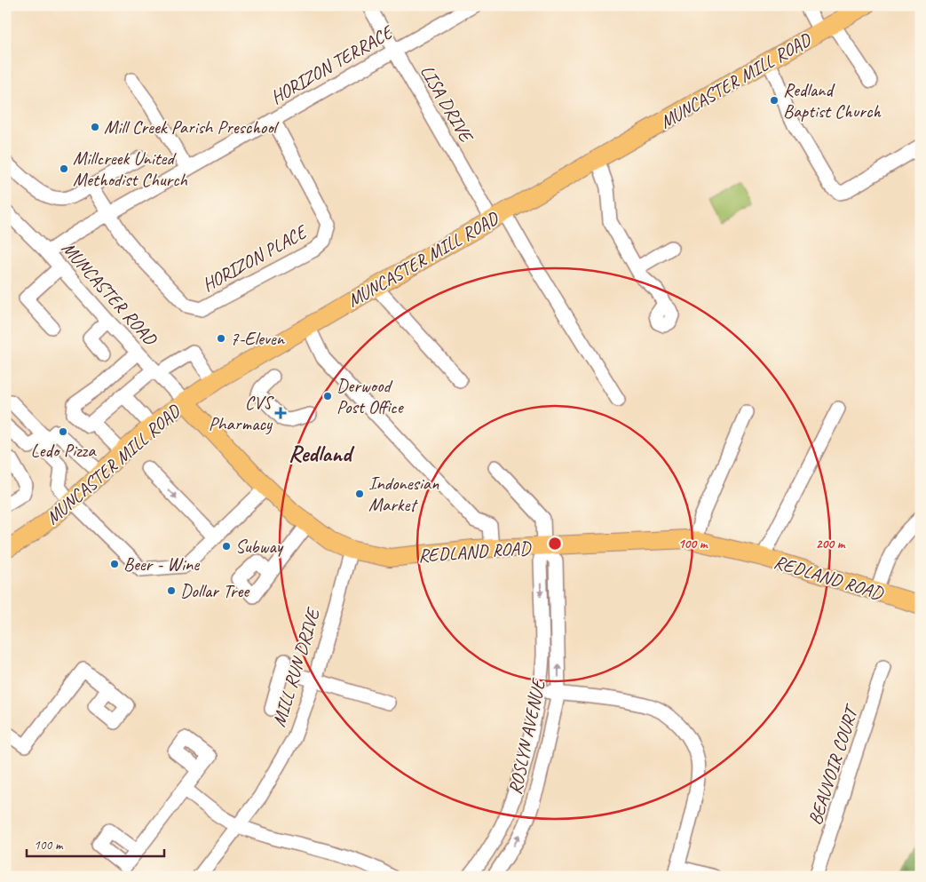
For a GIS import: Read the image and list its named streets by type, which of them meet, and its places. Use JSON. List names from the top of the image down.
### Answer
{
  "streets": {
    "main road": ["MUNCASTER MILL ROAD", "REDLAND ROAD"],
    "street": [
      "HORIZON TERRACE",
      "LISA DRIVE",
      "HORIZON PLACE",
      "MUNCASTER ROAD",
      "MILL RUN DRIVE",
      "ROSLYN AVENUE",
      "BEAUVOIR COURT"
    ]
  },
  "crossings": [
    ["HORIZON TERRACE", "LISA DRIVE"],
    ["HORIZON TERRACE", "HORIZON PLACE"],
    ["HORIZON TERRACE", "MUNCASTER ROAD"],
    ["MUNCASTER MILL ROAD", "LISA DRIVE"],
    ["MUNCASTER MILL ROAD", "MUNCASTER ROAD"],
    ["MUNCASTER MILL ROAD", "REDLAND ROAD"],
    ["MUNCASTER ROAD", "REDLAND ROAD"],
    ["REDLAND ROAD", "MILL RUN DRIVE"],
    ["REDLAND ROAD", "ROSLYN AVENUE"]
  ],
  "districts": ["Redland"],
  "places": {
    "other": [
      "Redland Baptist Church",
      "Mill Creek Parish Preschool",
      "Millcreek United Methodist Church",
      "7-Eleven",
      "Derwood Post Office",
      "Ledo Pizza",
      "Indonesian Market",
      "Subway",
      "Beer - Wine",
      "Dollar Tree"
    ],
    "health": ["CVS Pharmacy"]
  },
  "scale_bar": "100 m",
  "rings": ["100 m", "200 m"]
}
